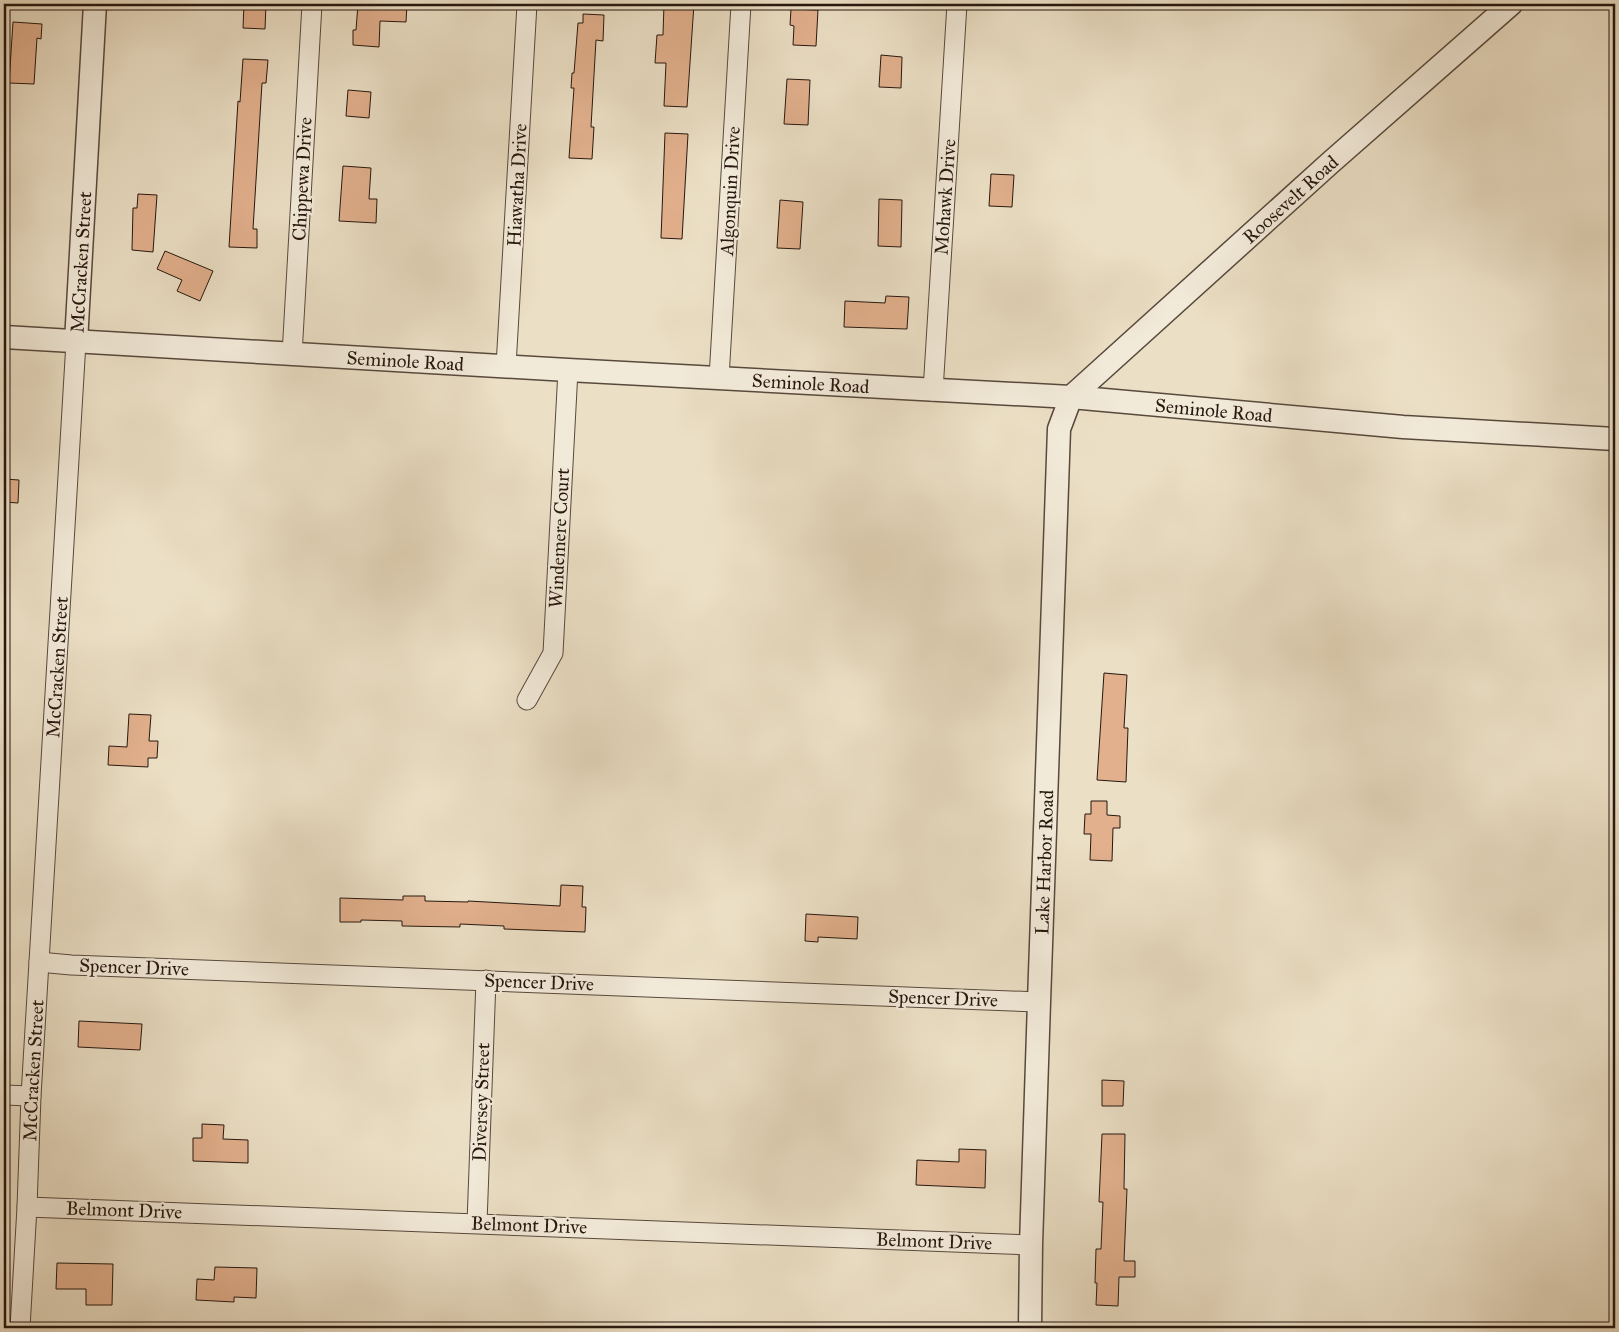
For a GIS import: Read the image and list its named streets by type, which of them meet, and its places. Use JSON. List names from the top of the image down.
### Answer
{
  "streets": {
    "street": [
      "Chippewa Drive",
      "Hiawatha Drive",
      "Algonquin Drive",
      "Mohawk Drive",
      "Roosevelt Road",
      "McCracken Street",
      "Seminole Road",
      "Windemere Court",
      "Lake Harbor Road",
      "Spencer Drive",
      "Diversey Street",
      "Belmont Drive"
    ]
  },
  "crossings": [
    ["Chippewa Drive", "Seminole Road"],
    ["Hiawatha Drive", "Seminole Road"],
    ["Algonquin Drive", "Seminole Road"],
    ["Mohawk Drive", "Seminole Road"],
    ["Roosevelt Road", "Seminole Road"],
    ["Roosevelt Road", "Lake Harbor Road"],
    ["McCracken Street", "Seminole Road"],
    ["McCracken Street", "Spencer Drive"],
    ["McCracken Street", "Belmont Drive"],
    ["Seminole Road", "Windemere Court"],
    ["Seminole Road", "Lake Harbor Road"],
    ["Lake Harbor Road", "Spencer Drive"],
    ["Lake Harbor Road", "Belmont Drive"],
    ["Spencer Drive", "Diversey Street"],
    ["Diversey Street", "Belmont Drive"]
  ]
}
